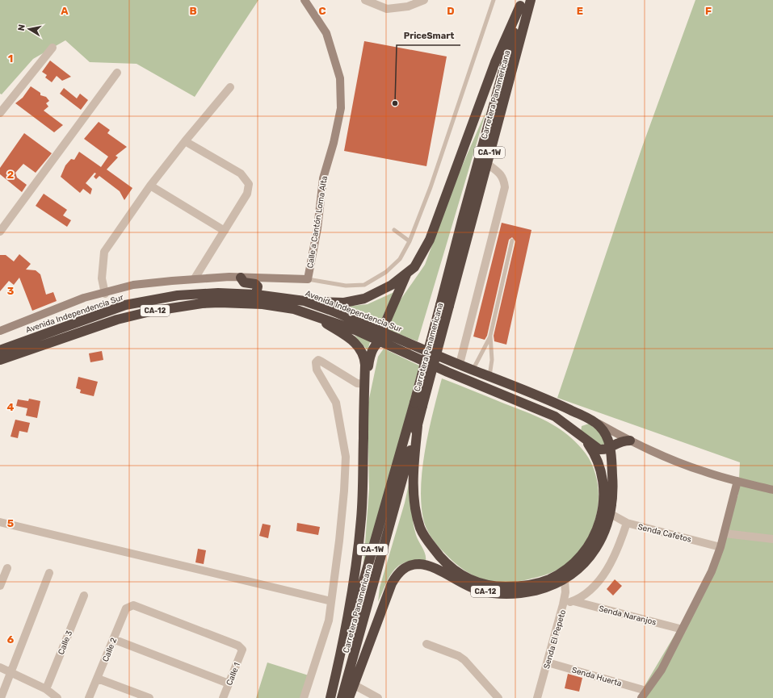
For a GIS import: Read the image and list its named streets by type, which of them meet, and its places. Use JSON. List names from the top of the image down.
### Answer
{
  "streets": {
    "highway": [
      "Carretera Panamericana",
      "CA-1W",
      "CA-12",
      "Avenida Independencia Sur"
    ],
    "street": [
      "Calle a Cantón Loma Alta",
      "Senda Cafetos",
      "Senda Naranjos",
      "Senda El Pepeto",
      "Calle 3",
      "Calle 2",
      "Calle 1",
      "Senda Huerta"
    ]
  },
  "crossings": [
    ["Carretera Panamericana", "CA-12"],
    ["CA-12", "Avenida Independencia Sur"],
    ["CA-12", "Senda Cafetos"],
    ["CA-12", "Senda El Pepeto"],
    ["Senda El Pepeto", "Senda Huerta"],
    ["Calle 2", "Calle 1"]
  ],
  "places": ["PriceSmart"],
  "north": "left",
  "grid": {
    "columns": [
      "A",
      "B",
      "C",
      "D",
      "E",
      "F"
    ],
    "rows": [
      "1",
      "2",
      "3",
      "4",
      "5",
      "6"
    ]
  }
}
